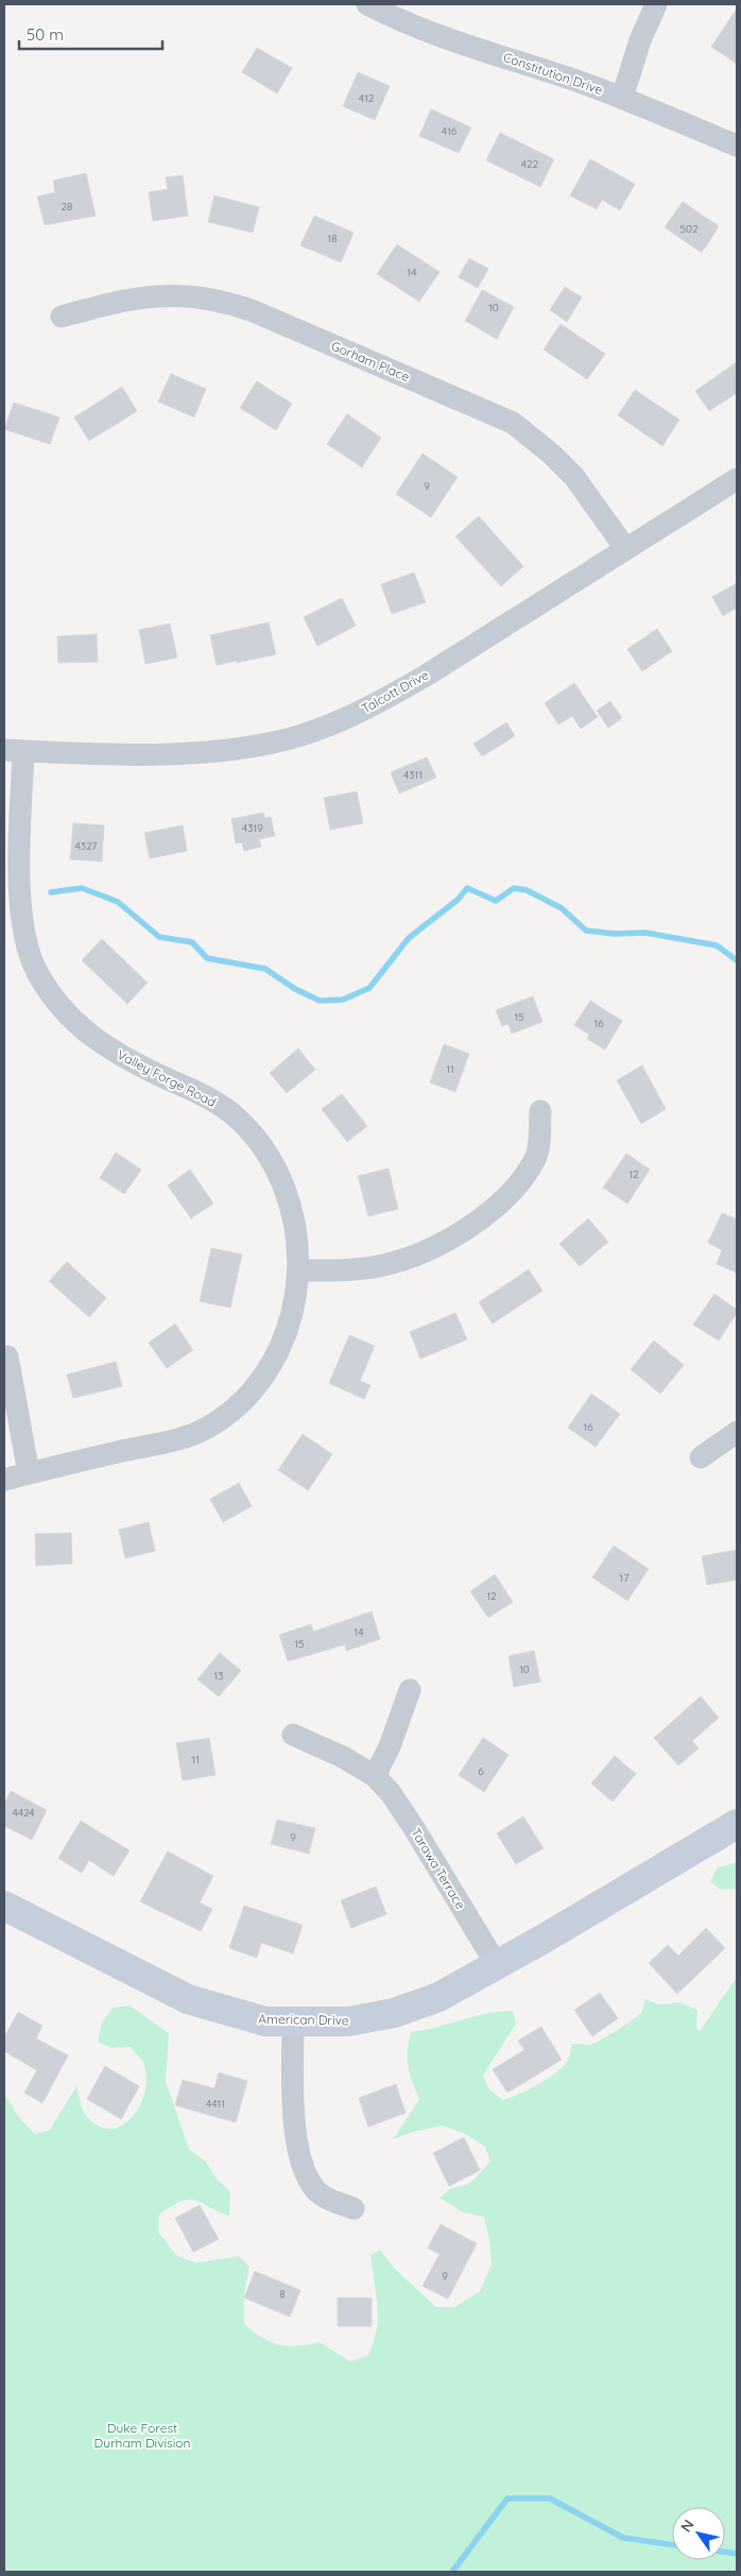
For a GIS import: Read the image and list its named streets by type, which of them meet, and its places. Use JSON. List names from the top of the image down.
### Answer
{
  "streets": {
    "street": [
      "Constitution Drive",
      "Gorham Place",
      "Talcott Drive",
      "Valley Forge Road",
      "Tarawa Terrace",
      "American Drive"
    ]
  },
  "crossings": [
    ["Gorham Place", "Talcott Drive"],
    ["Talcott Drive", "Valley Forge Road"],
    ["Tarawa Terrace", "American Drive"]
  ],
  "parks": ["Duke Forest Durham Division"],
  "house_numbers": [
    "412",
    "416",
    "422",
    "28",
    "502",
    "18",
    "14",
    "10",
    "9",
    "4311",
    "4319",
    "4327",
    "15",
    "16",
    "11",
    "12",
    "16",
    "17",
    "12",
    "14",
    "15",
    "10",
    "13",
    "11",
    "6",
    "4424",
    "9",
    "4411",
    "9",
    "8"
  ],
  "scale_bar": "50 m",
  "north": "top left"
}
